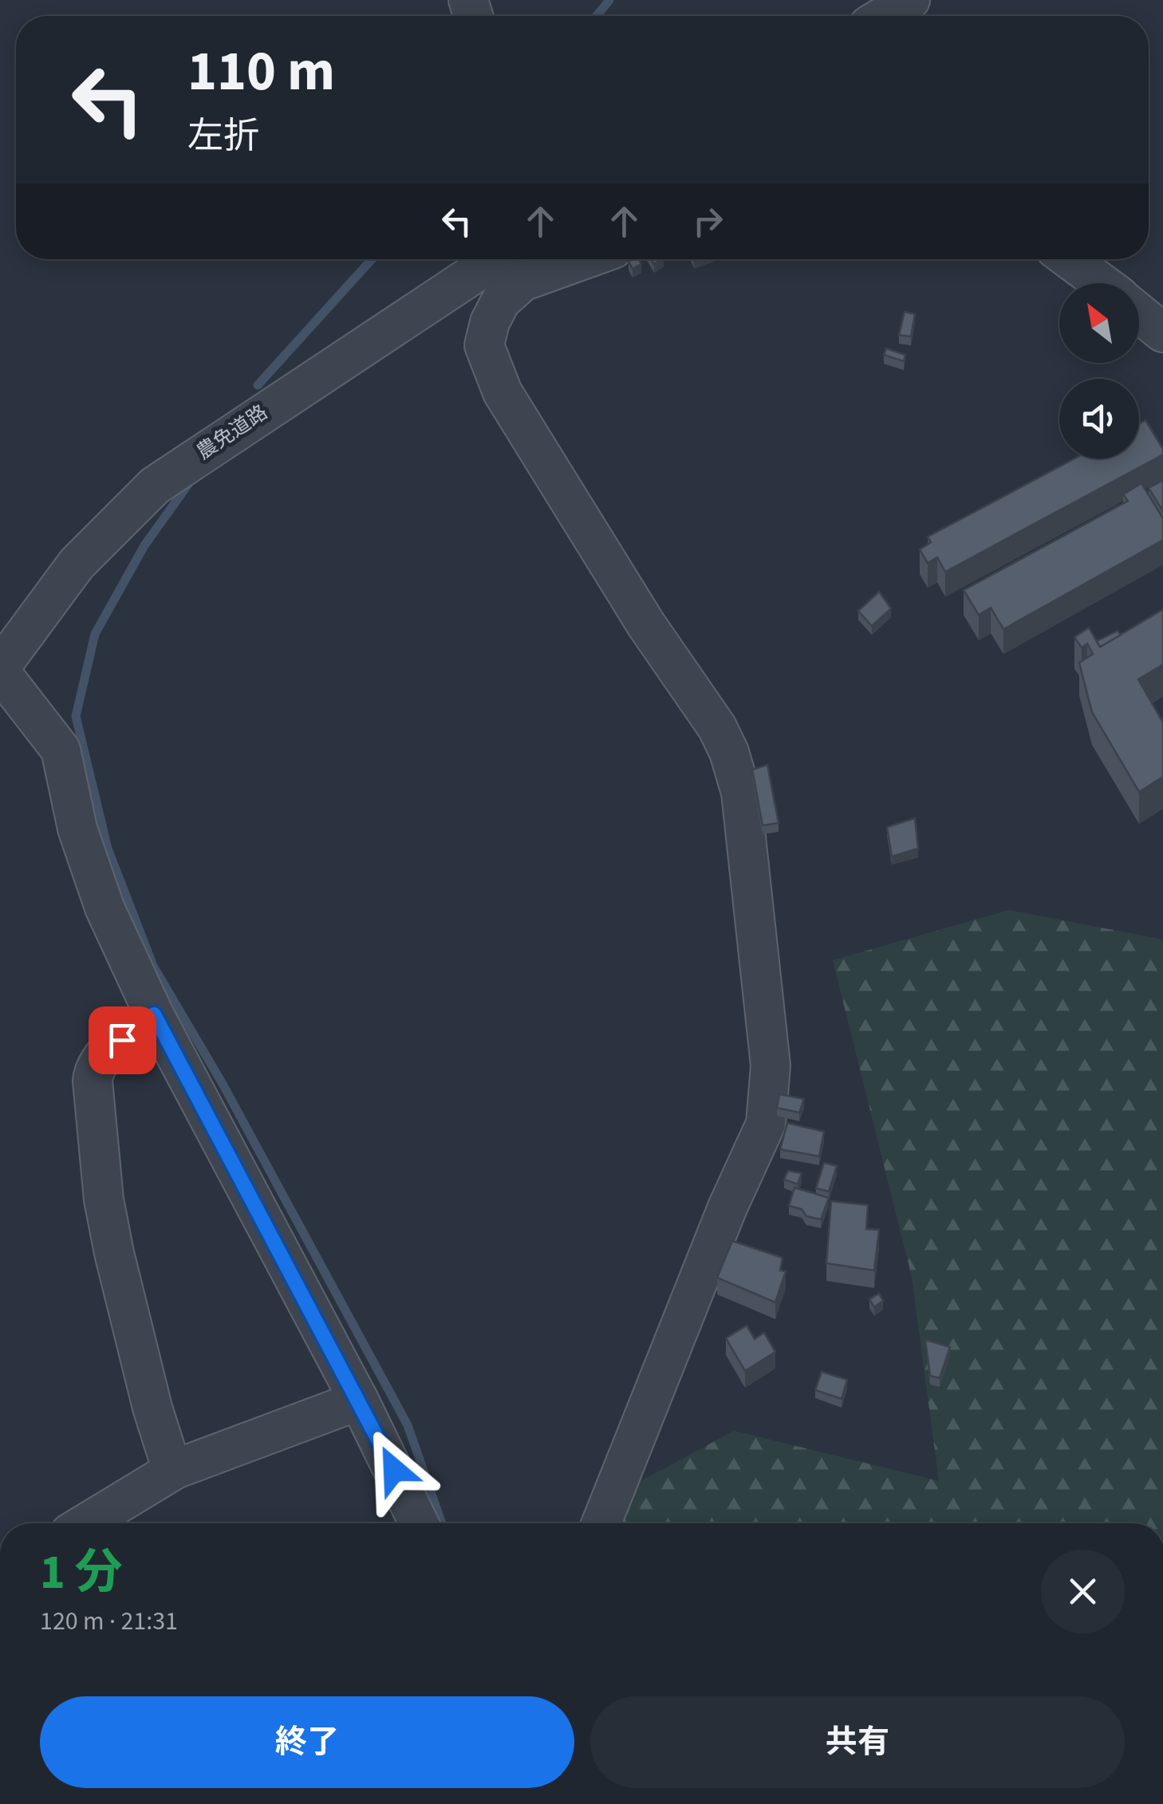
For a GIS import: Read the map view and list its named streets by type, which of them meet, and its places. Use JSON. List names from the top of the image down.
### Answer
{
  "streets": {
    "street": ["農免道路"]
  },
  "north": "top left",
  "page": {
    "turn": ["110 m", "左折"],
    "heading": ["1 分", "120 m · 21:31"],
    "buttons": ["終了", "共有"]
  }
}
